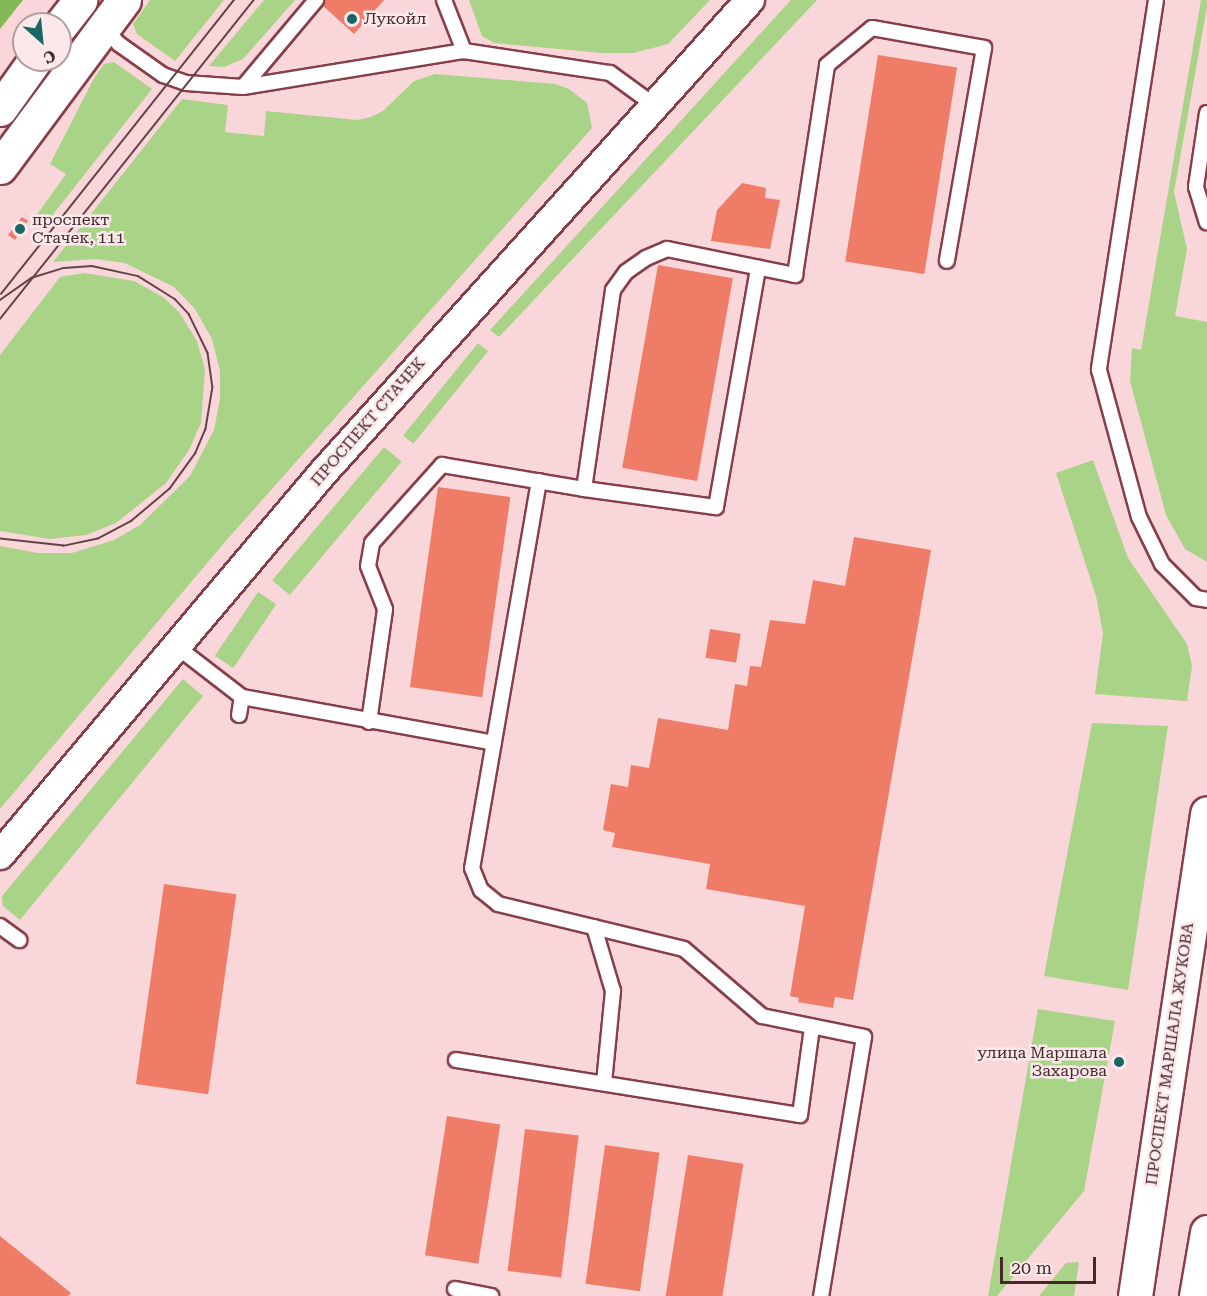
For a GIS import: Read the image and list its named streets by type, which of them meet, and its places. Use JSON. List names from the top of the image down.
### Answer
{
  "streets": {
    "main road": ["ПРОСПЕКТ МАРШАЛА ЖУКОВА"],
    "street": ["ПРОСПЕКТ СТАЧЕК"]
  },
  "places": ["Лукойл", "проспект Стачек, 111", "улица Маршала Захарова"],
  "scale_bar": "20 m",
  "north": "bottom right"
}
